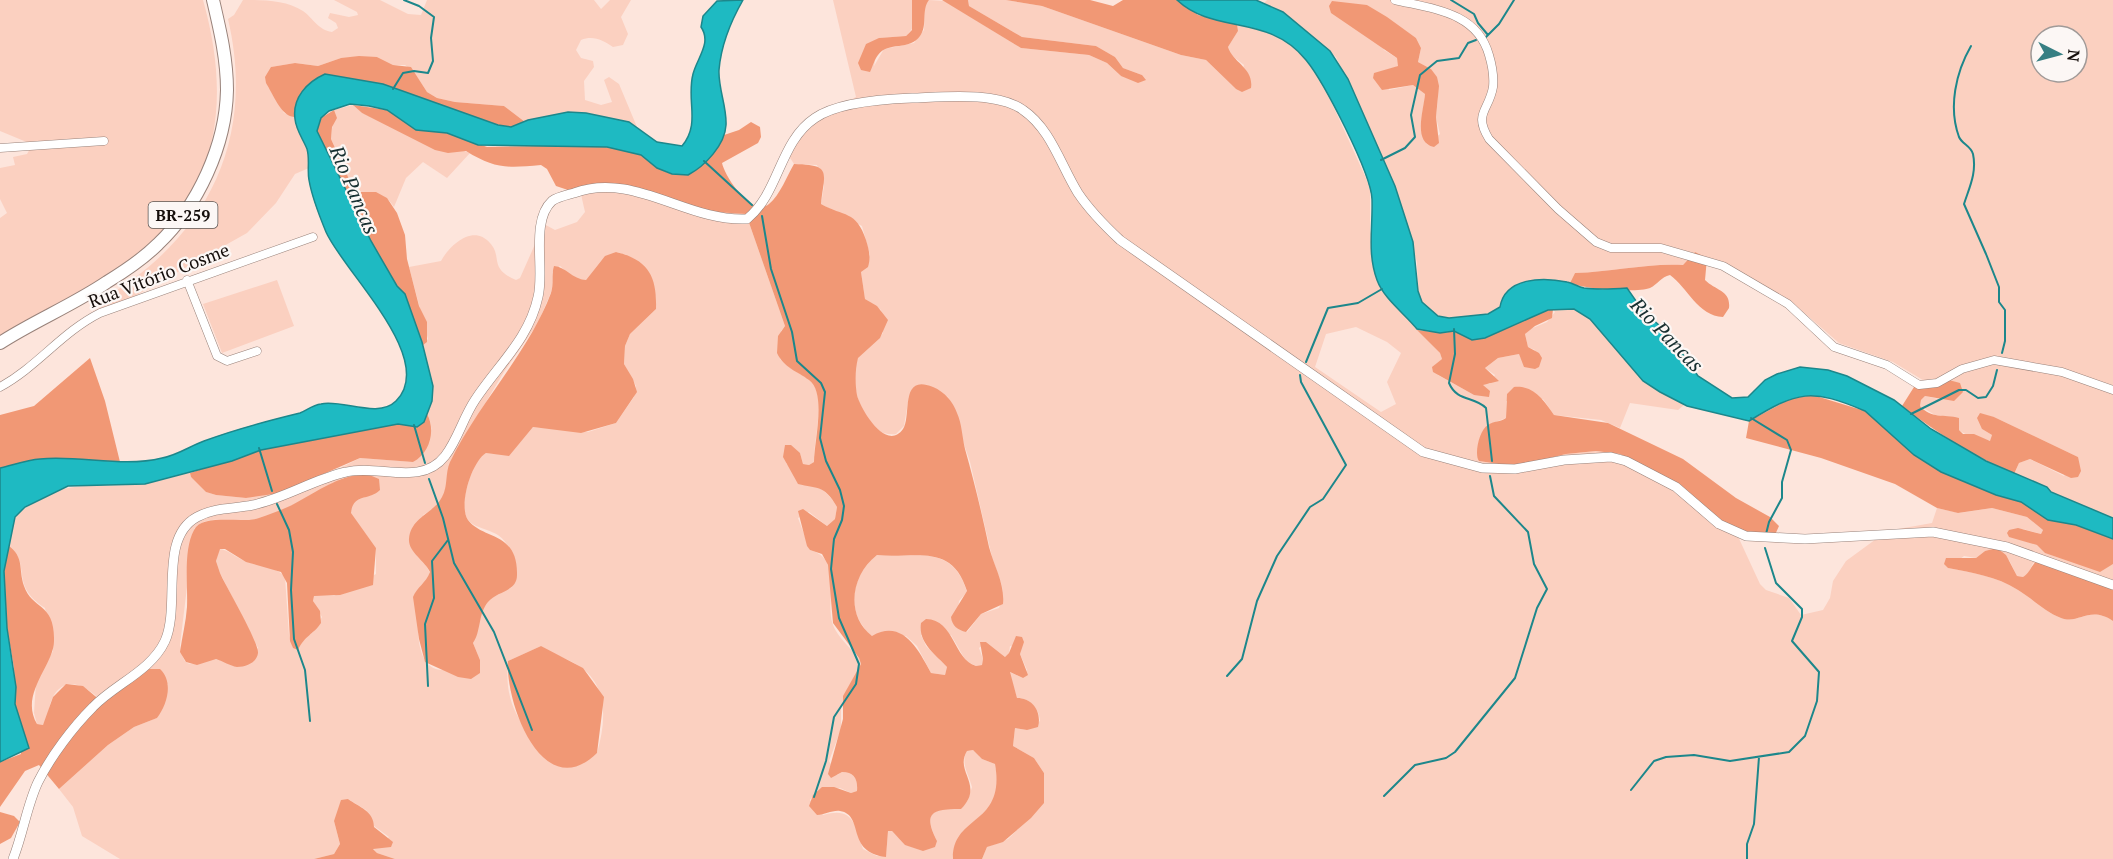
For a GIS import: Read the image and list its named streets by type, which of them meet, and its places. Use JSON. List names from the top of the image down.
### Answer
{
  "streets": {
    "highway": ["BR-259"],
    "street": ["Rua Vitório Cosme"]
  },
  "water": ["Rio Pancas"],
  "north": "right"
}
